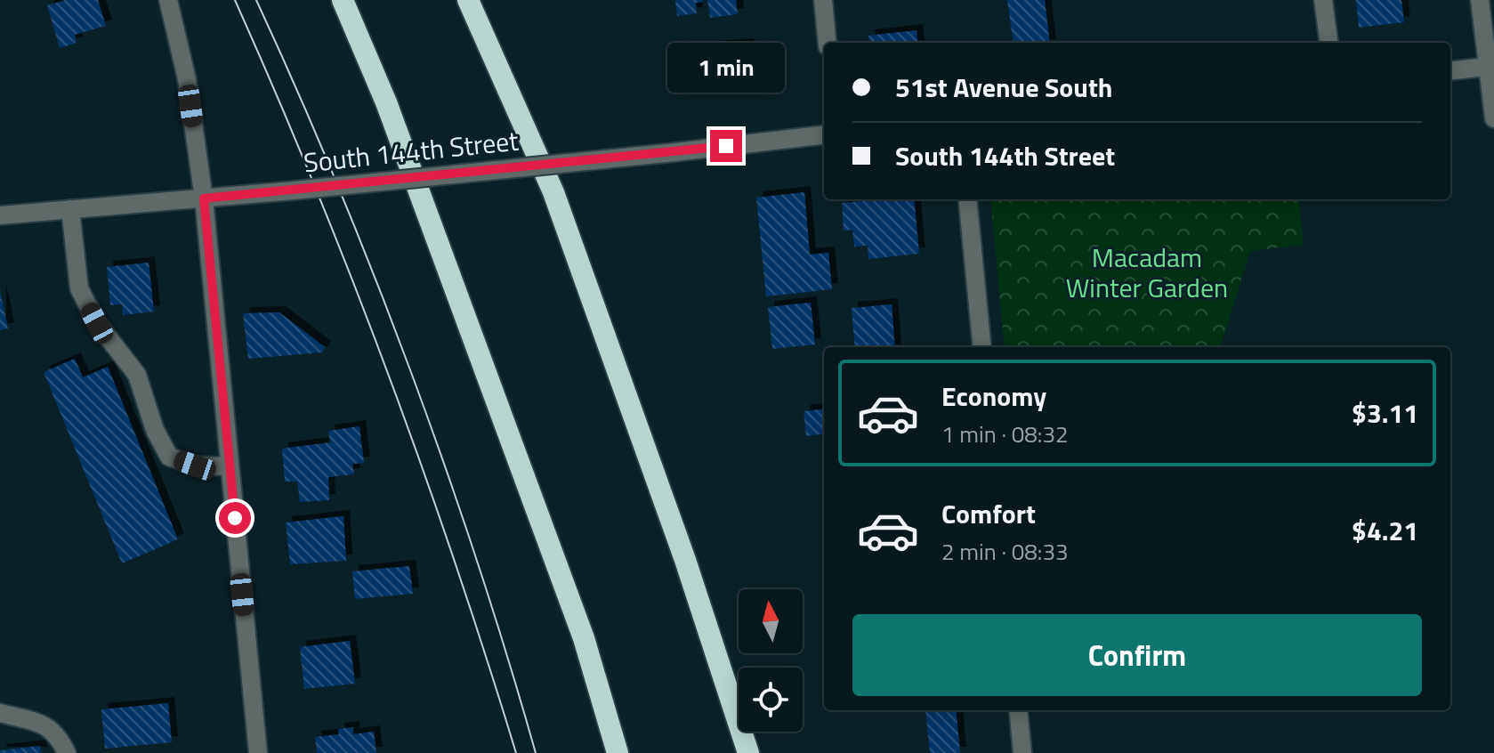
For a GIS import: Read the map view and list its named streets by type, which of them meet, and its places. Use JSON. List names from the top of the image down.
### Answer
{
  "streets": {
    "street": ["South 144th Street"]
  },
  "parks": ["Macadam Winter Garden"],
  "north": "top",
  "page": {
    "bubble": "1 min",
    "banner": ["51st Avenue South", "South 144th Street"],
    "list": [
      {
        "name": "Economy",
        "note": "1 min · 08:32",
        "value": "$3.11"
      },
      {
        "name": "Comfort",
        "note": "2 min · 08:33",
        "value": "$4.21"
      }
    ],
    "buttons": "Confirm"
  }
}
